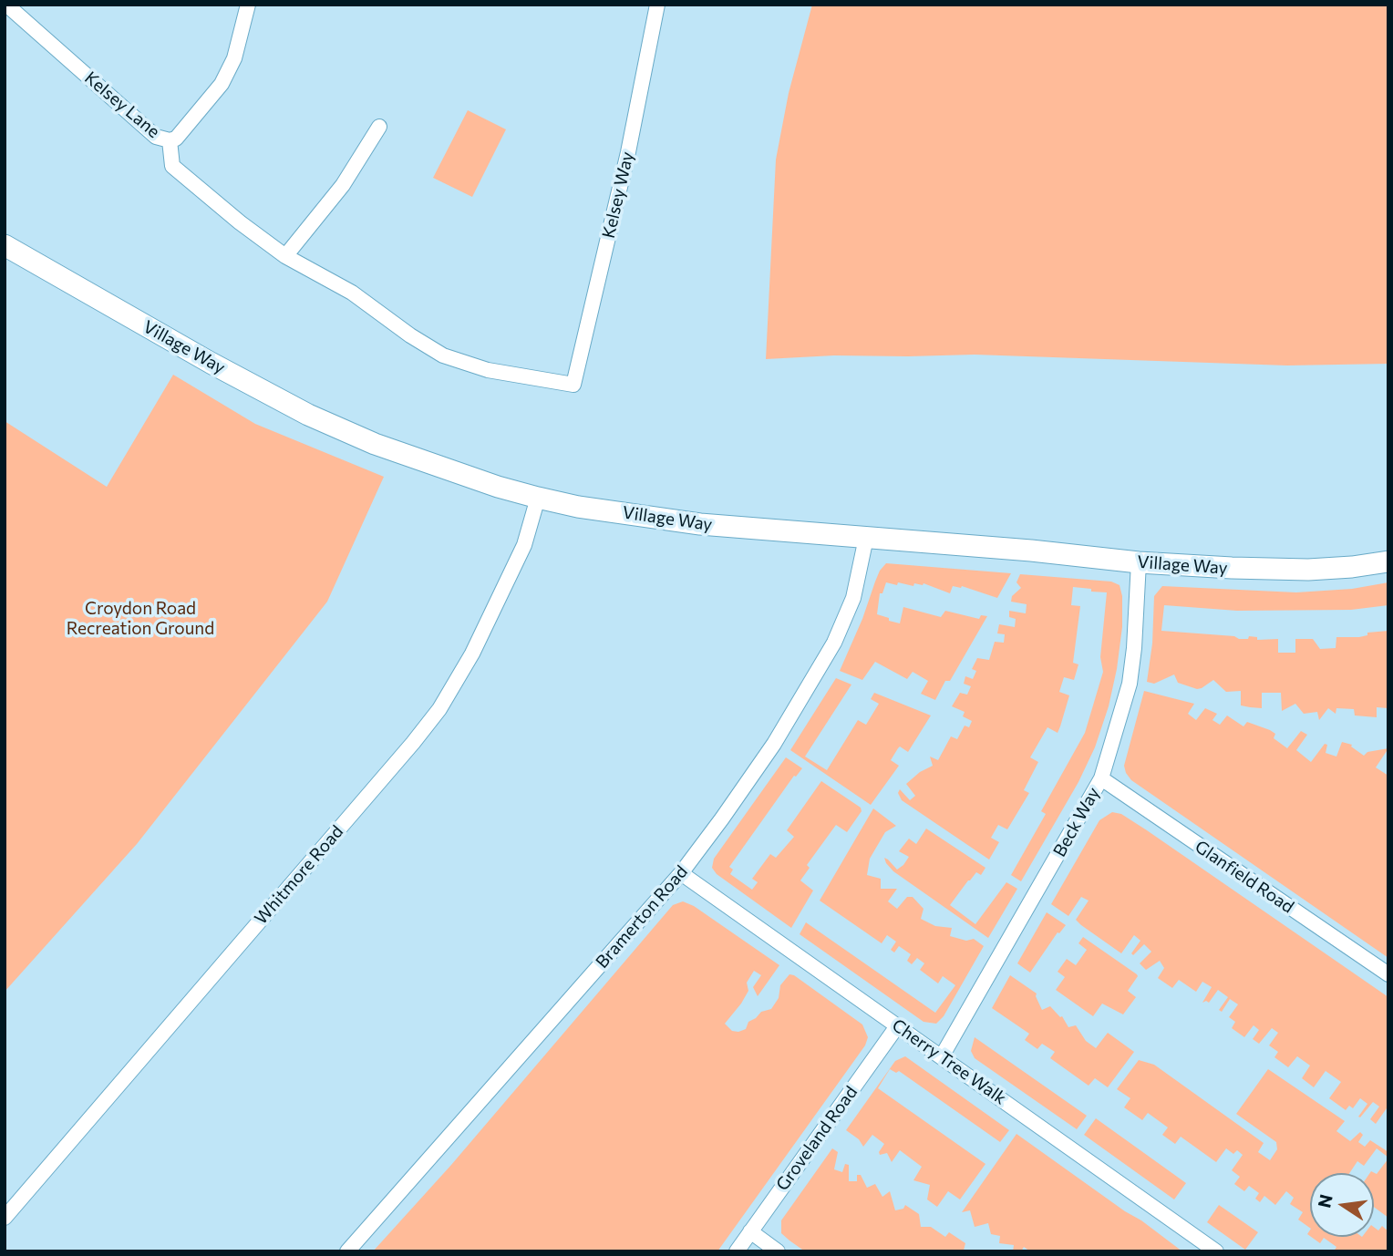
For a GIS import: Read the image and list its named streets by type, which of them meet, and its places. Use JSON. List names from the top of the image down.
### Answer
{
  "streets": {
    "street": [
      "Kelsey Lane",
      "Kelsey Way",
      "Village Way",
      "Beck Way",
      "Whitmore Road",
      "Glanfield Road",
      "Bramerton Road",
      "Cherry Tree Walk",
      "Groveland Road"
    ]
  },
  "crossings": [
    ["Kelsey Lane", "Kelsey Way"],
    ["Village Way", "Beck Way"],
    ["Village Way", "Whitmore Road"],
    ["Village Way", "Bramerton Road"],
    ["Beck Way", "Glanfield Road"],
    ["Beck Way", "Cherry Tree Walk"],
    ["Bramerton Road", "Cherry Tree Walk"],
    ["Cherry Tree Walk", "Groveland Road"]
  ],
  "parks": ["Croydon Road Recreation Ground"],
  "north": "left"
}
